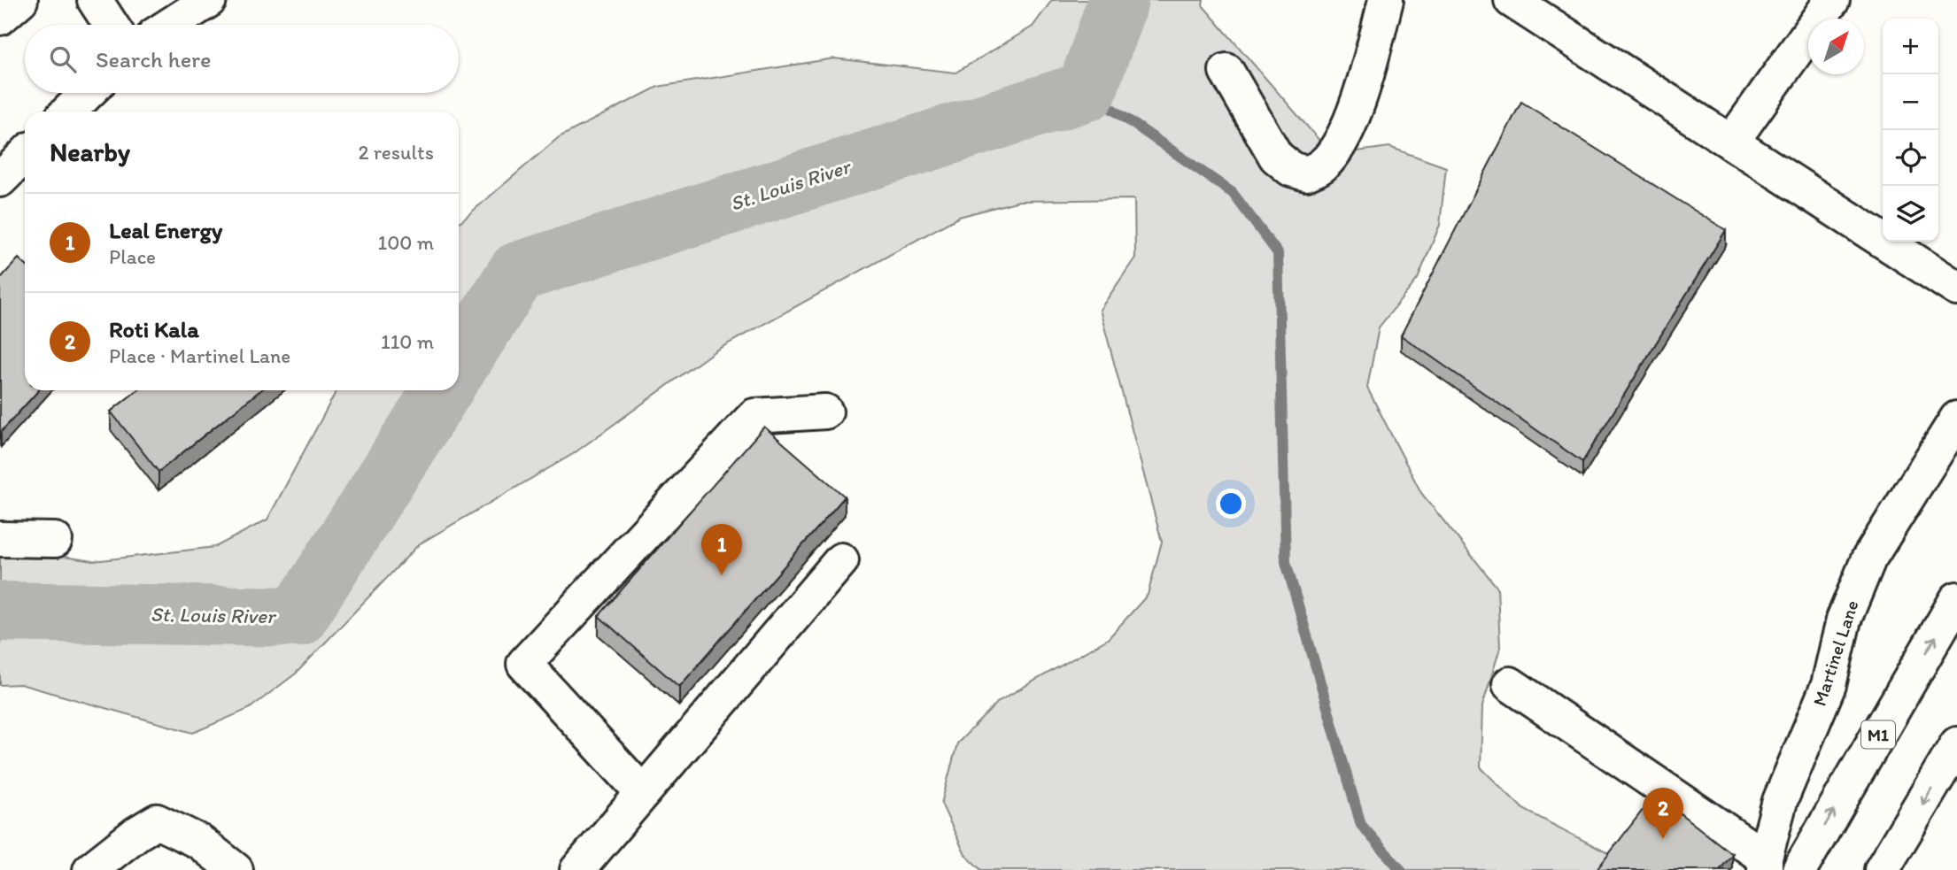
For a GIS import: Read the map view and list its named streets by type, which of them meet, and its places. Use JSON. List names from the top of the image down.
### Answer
{
  "streets": {
    "main road": ["Martinel Lane", "M1"]
  },
  "water": ["St. Louis River"],
  "north": "top right",
  "page": {
    "map_buttons": ["+", "−"],
    "search": "Search here",
    "heading": ["Nearby", "2 results"],
    "list": [
      {
        "mark": "1",
        "name": "Leal Energy",
        "note": "Place",
        "value": "100 m"
      },
      {
        "mark": "2",
        "name": "Roti Kala",
        "note": "Place · Martinel Lane",
        "value": "110 m"
      }
    ],
    "pins": ["1", "2"]
  }
}
